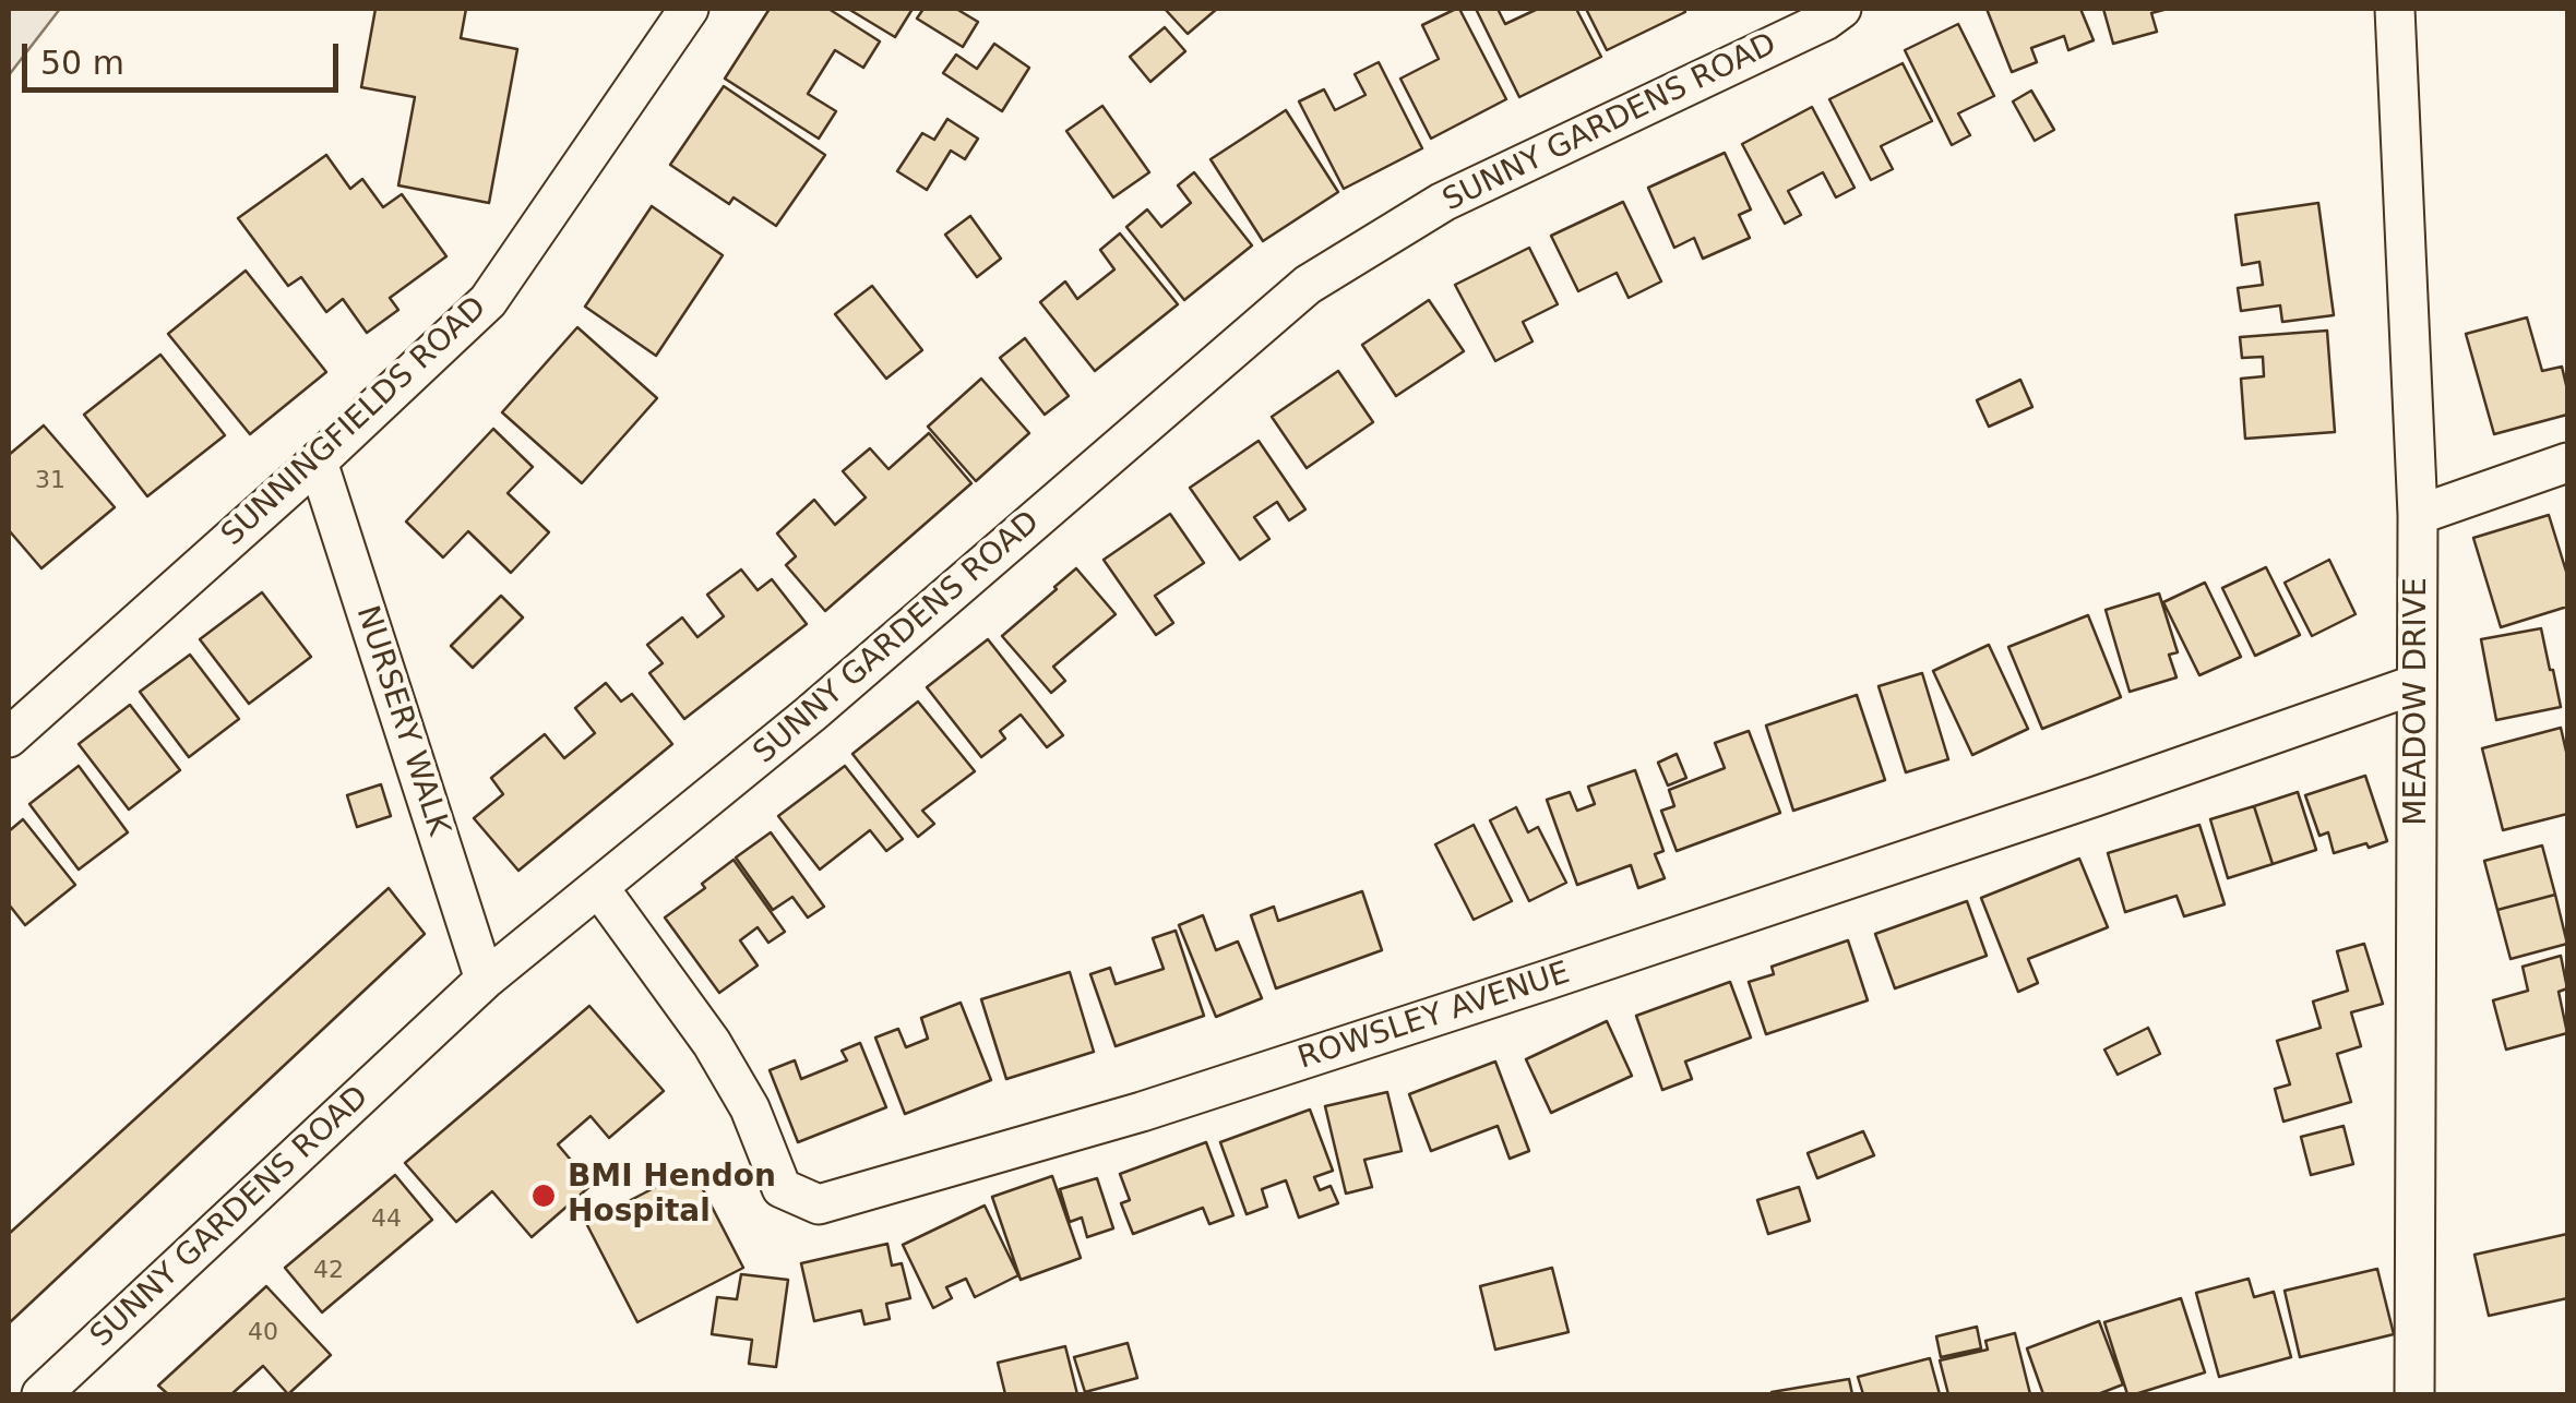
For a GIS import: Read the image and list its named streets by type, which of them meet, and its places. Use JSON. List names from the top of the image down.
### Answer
{
  "streets": {
    "street": [
      "SUNNY GARDENS ROAD",
      "SUNNINGFIELDS ROAD",
      "MEADOW DRIVE",
      "NURSERY WALK",
      "ROWSLEY AVENUE"
    ]
  },
  "crossings": [
    ["SUNNY GARDENS ROAD", "NURSERY WALK"],
    ["SUNNY GARDENS ROAD", "ROWSLEY AVENUE"],
    ["SUNNINGFIELDS ROAD", "NURSERY WALK"],
    ["MEADOW DRIVE", "ROWSLEY AVENUE"]
  ],
  "places": ["BMI Hendon Hospital"],
  "house_numbers": [
    "31",
    "44",
    "42",
    "40"
  ],
  "scale_bar": "50 m"
}
